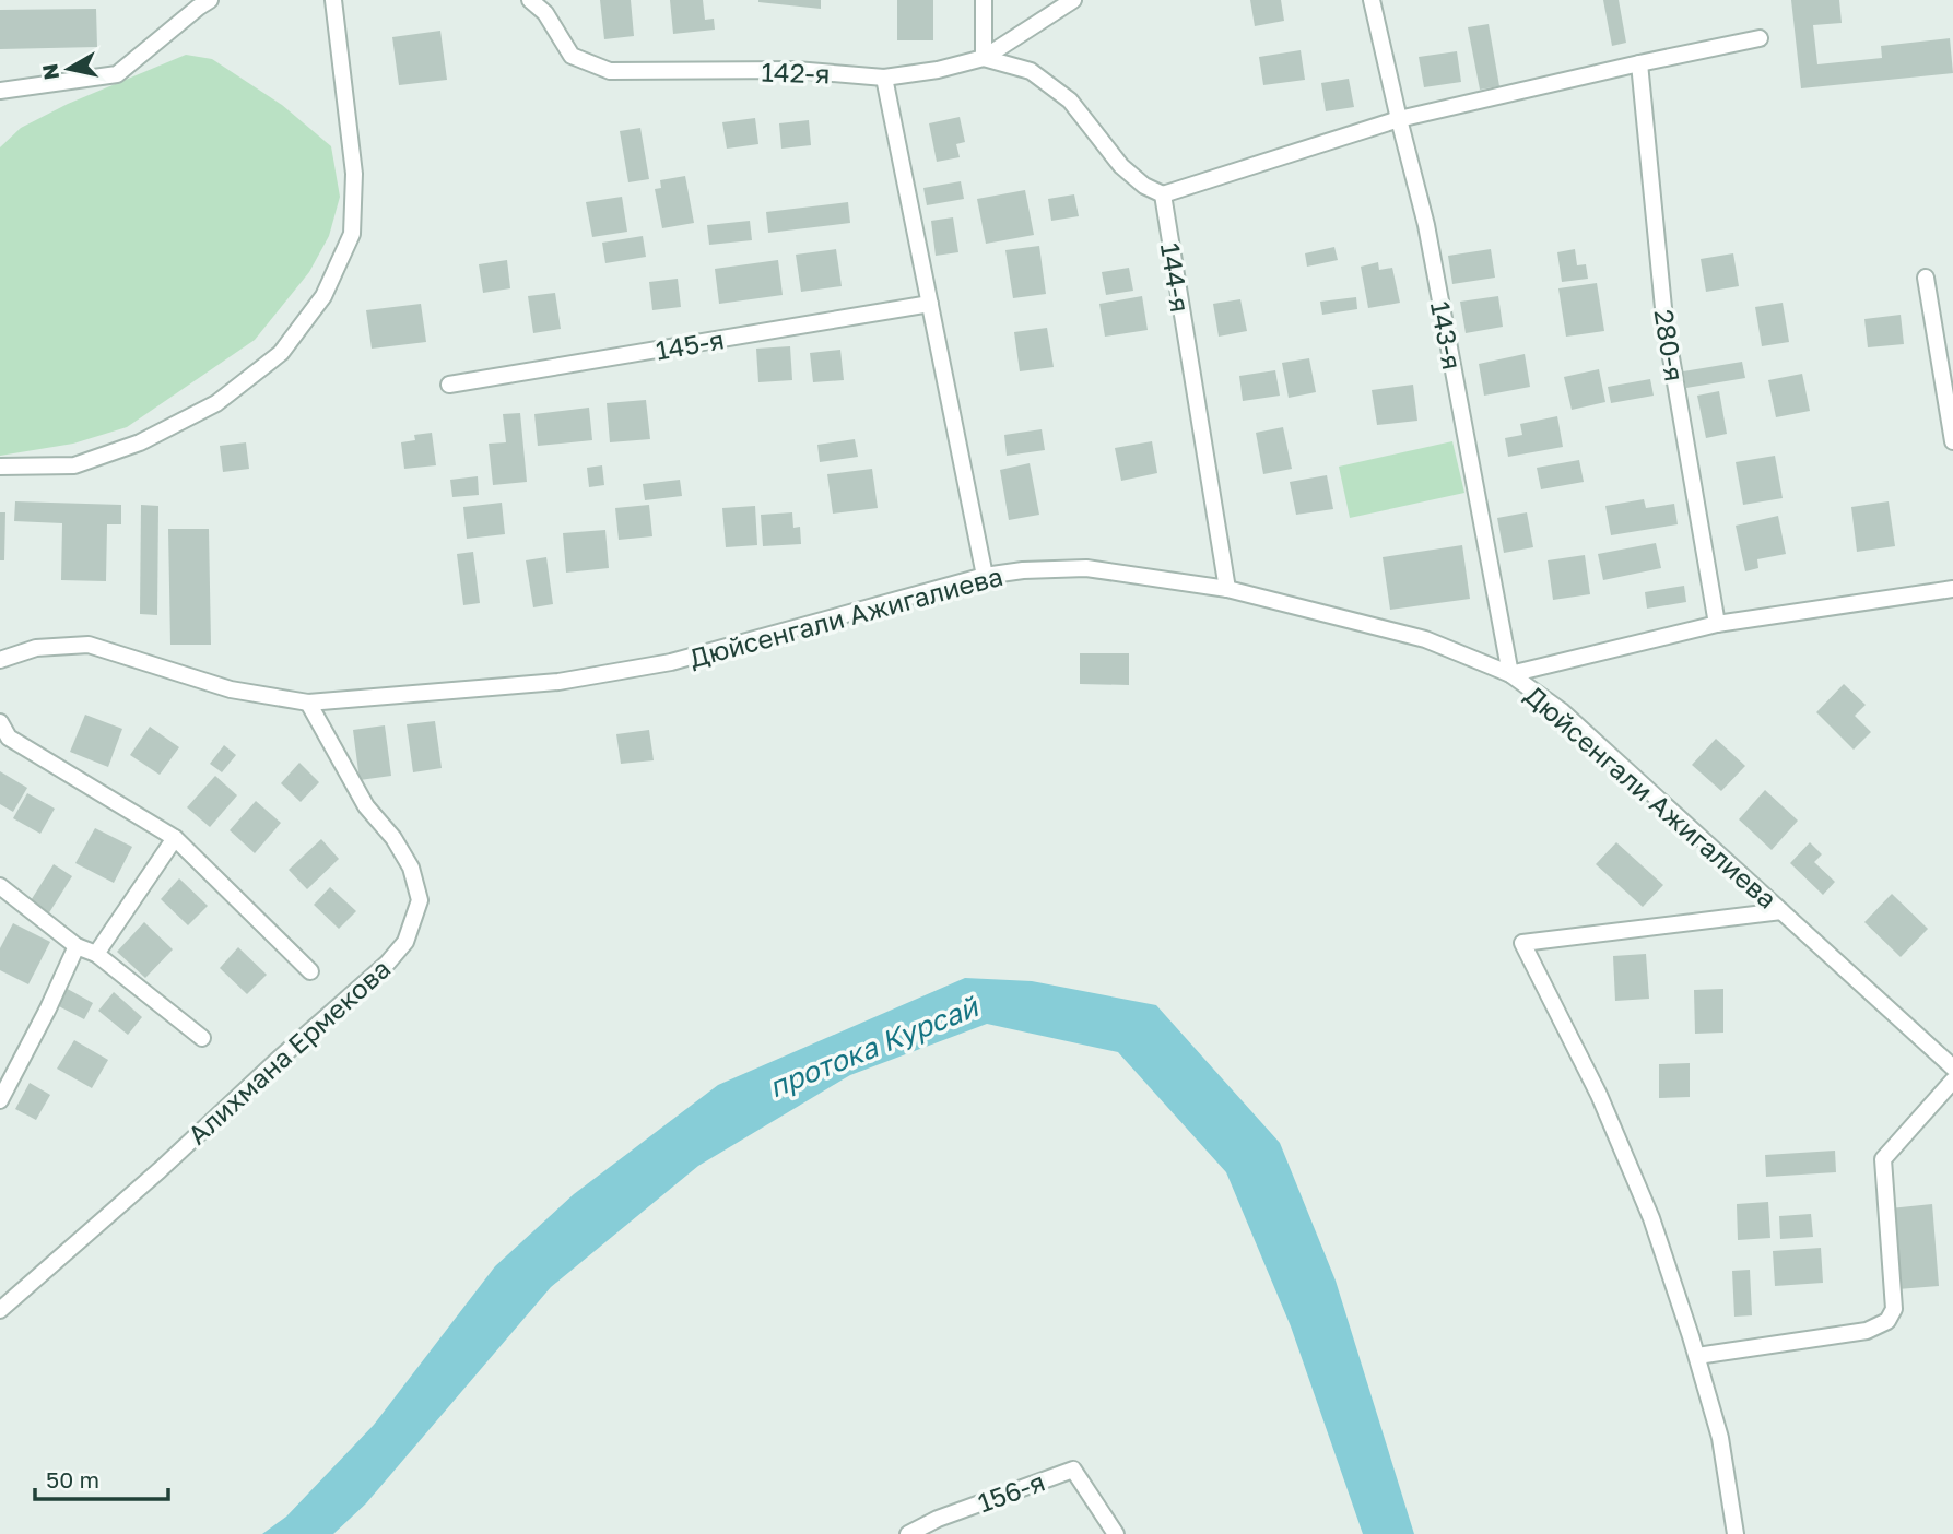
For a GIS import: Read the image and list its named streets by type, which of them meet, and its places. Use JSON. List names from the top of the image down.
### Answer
{
  "streets": {
    "street": [
      "142-я",
      "144-я",
      "143-я",
      "145-я",
      "280-я",
      "Дюйсенгали Ажигалиева",
      "Алихмана Ермекова",
      "156-я"
    ]
  },
  "crossings": [
    ["144-я", "Дюйсенгали Ажигалиева"],
    ["143-я", "Дюйсенгали Ажигалиева"],
    ["Дюйсенгали Ажигалиева", "Алихмана Ермекова"]
  ],
  "water": ["протока Курсай"],
  "scale_bar": "50 m",
  "north": "left"
}
